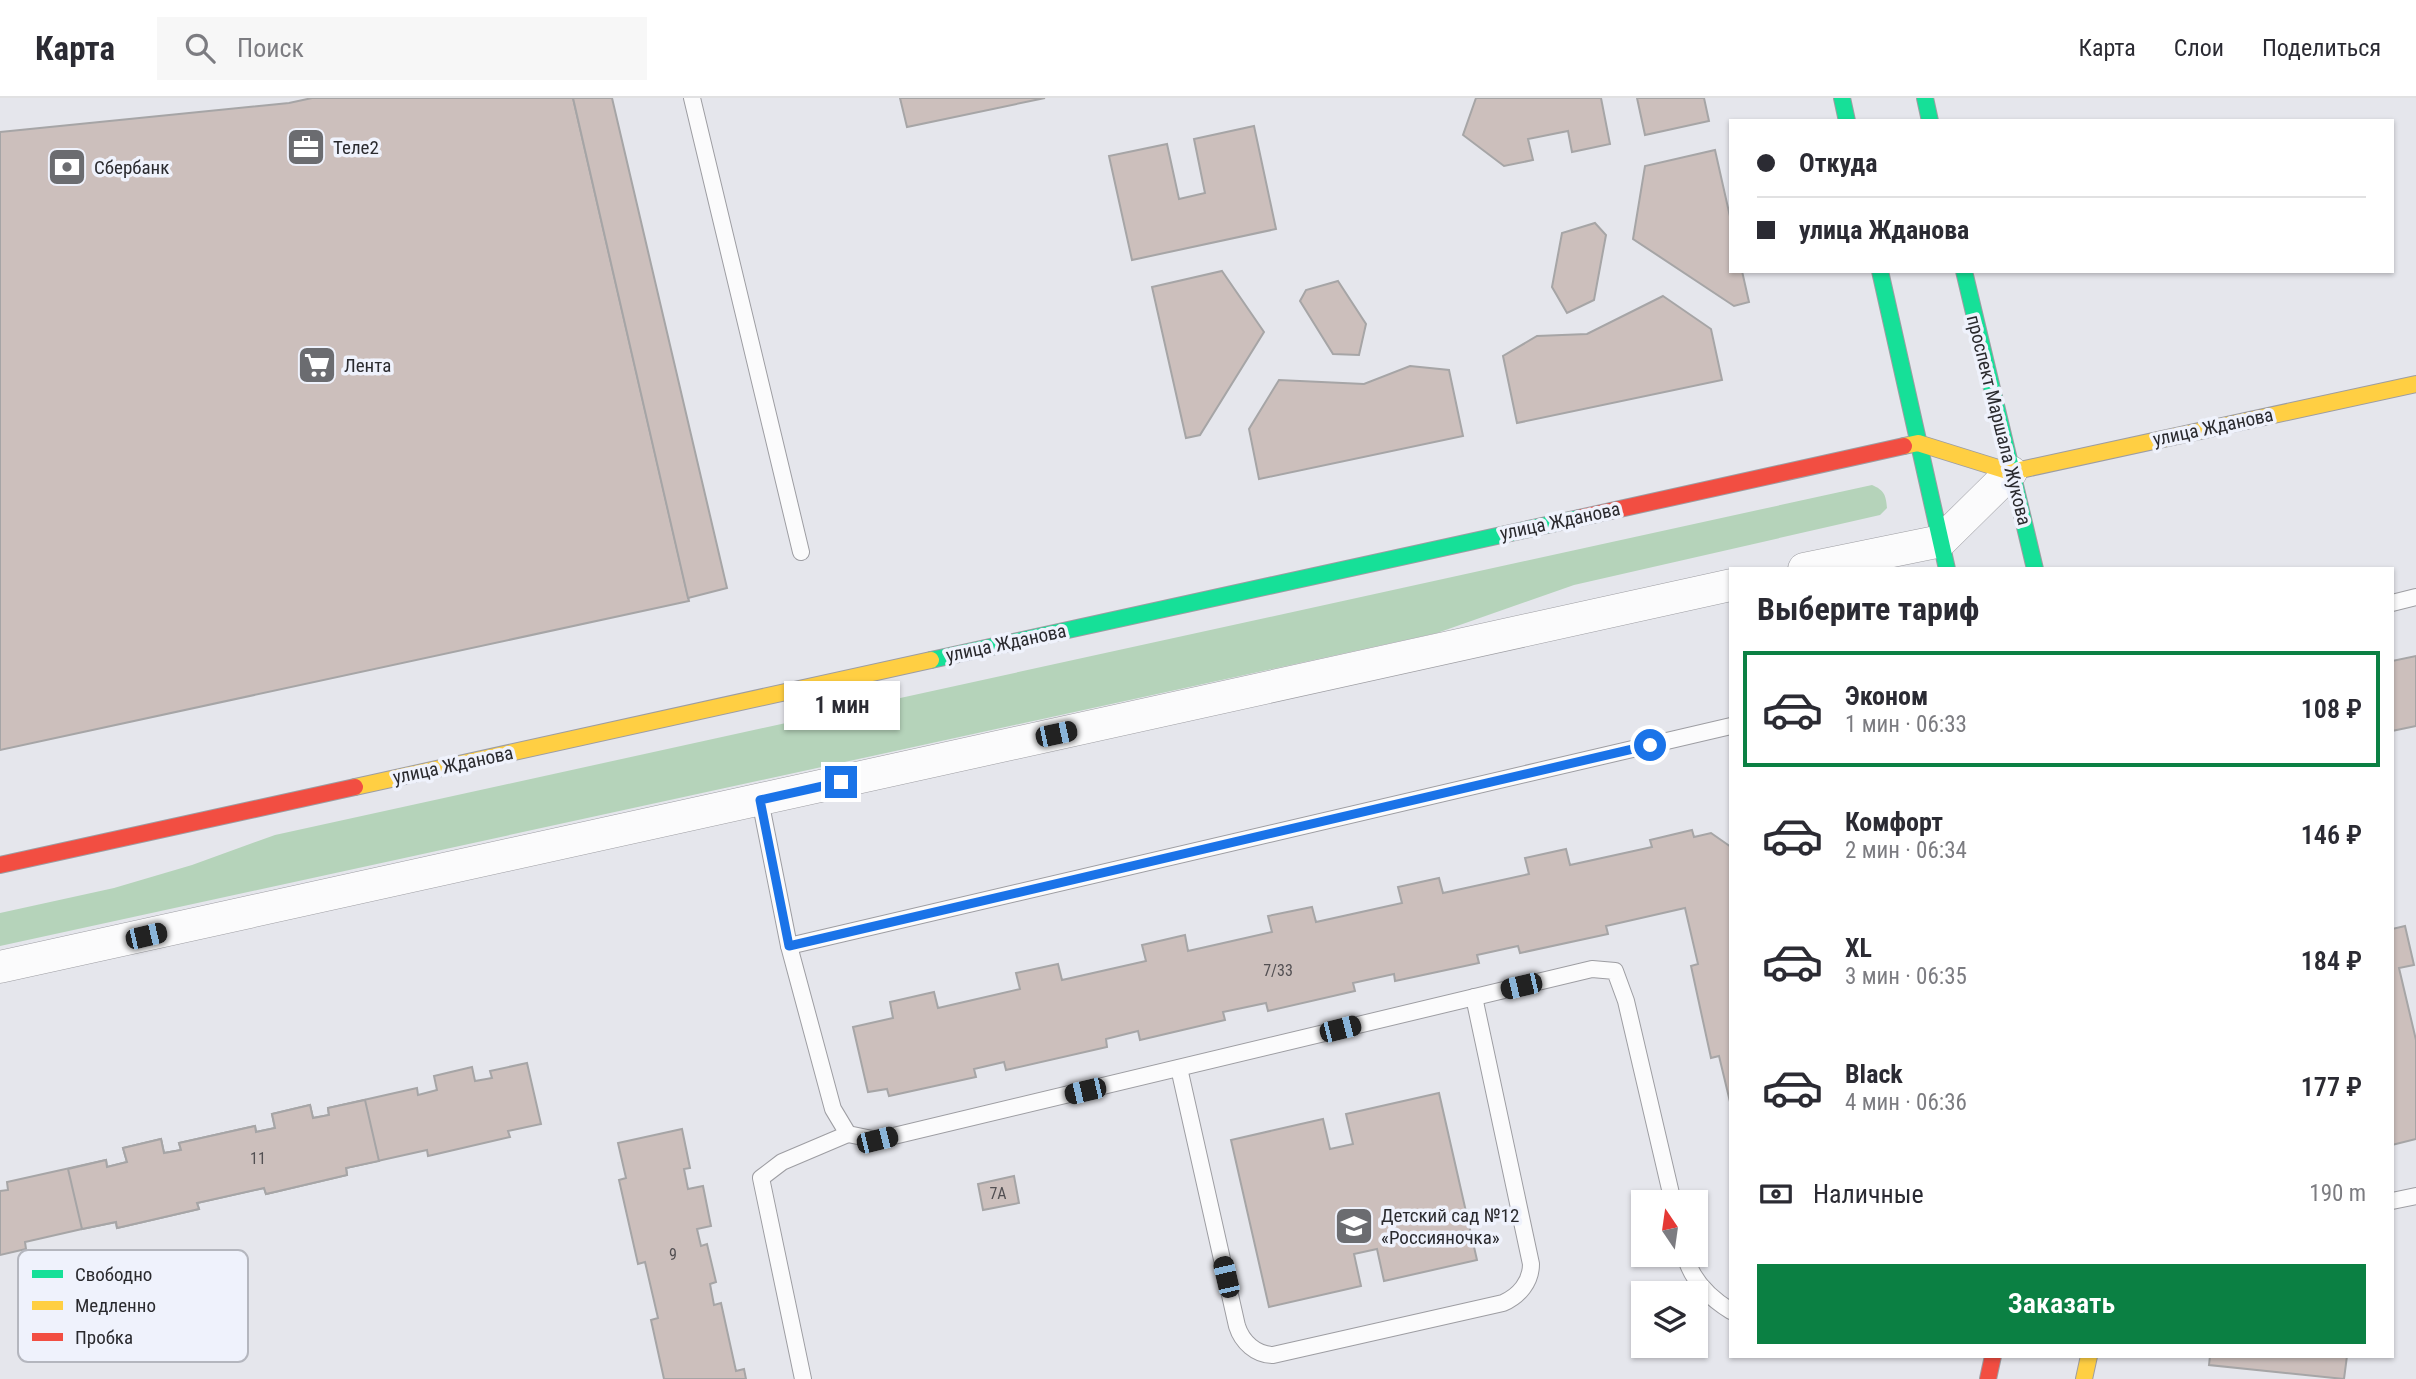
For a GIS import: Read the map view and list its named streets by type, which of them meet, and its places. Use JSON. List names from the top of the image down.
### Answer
{
  "streets": {
    "street": ["проспект Маршала Жукова", "улица Жданова"]
  },
  "crossings": [
    ["проспект Маршала Жукова", "улица Жданова"]
  ],
  "places": {
    "office": ["Теле2"],
    "bank": ["Сбербанк"],
    "supermarket": ["Лента"],
    "school or university": ["Детский сад №12 «Россияночка»"]
  },
  "house_numbers": [
    "7/33",
    "11",
    "7А",
    "9"
  ],
  "legend": ["Свободно", "Медленно", "Пробка"],
  "north": "top",
  "page": {
    "header": "Карта",
    "search": "Поиск",
    "nav": ["Карта", "Слои", "Поделиться"],
    "banner": ["Откуда", "улица Жданова"],
    "heading": "Выберите тариф",
    "list": [
      {
        "name": "Эконом",
        "note": "1 мин · 06:33",
        "value": "108 ₽"
      },
      {
        "name": "Комфорт",
        "note": "2 мин · 06:34",
        "value": "146 ₽"
      },
      {
        "name": "XL",
        "note": "3 мин · 06:35",
        "value": "184 ₽"
      },
      {
        "name": "Black",
        "note": "4 мин · 06:36",
        "value": "177 ₽"
      }
    ],
    "bubble": "1 мин",
    "pay": ["Наличные", "190 m"],
    "buttons": "Заказать"
  }
}
